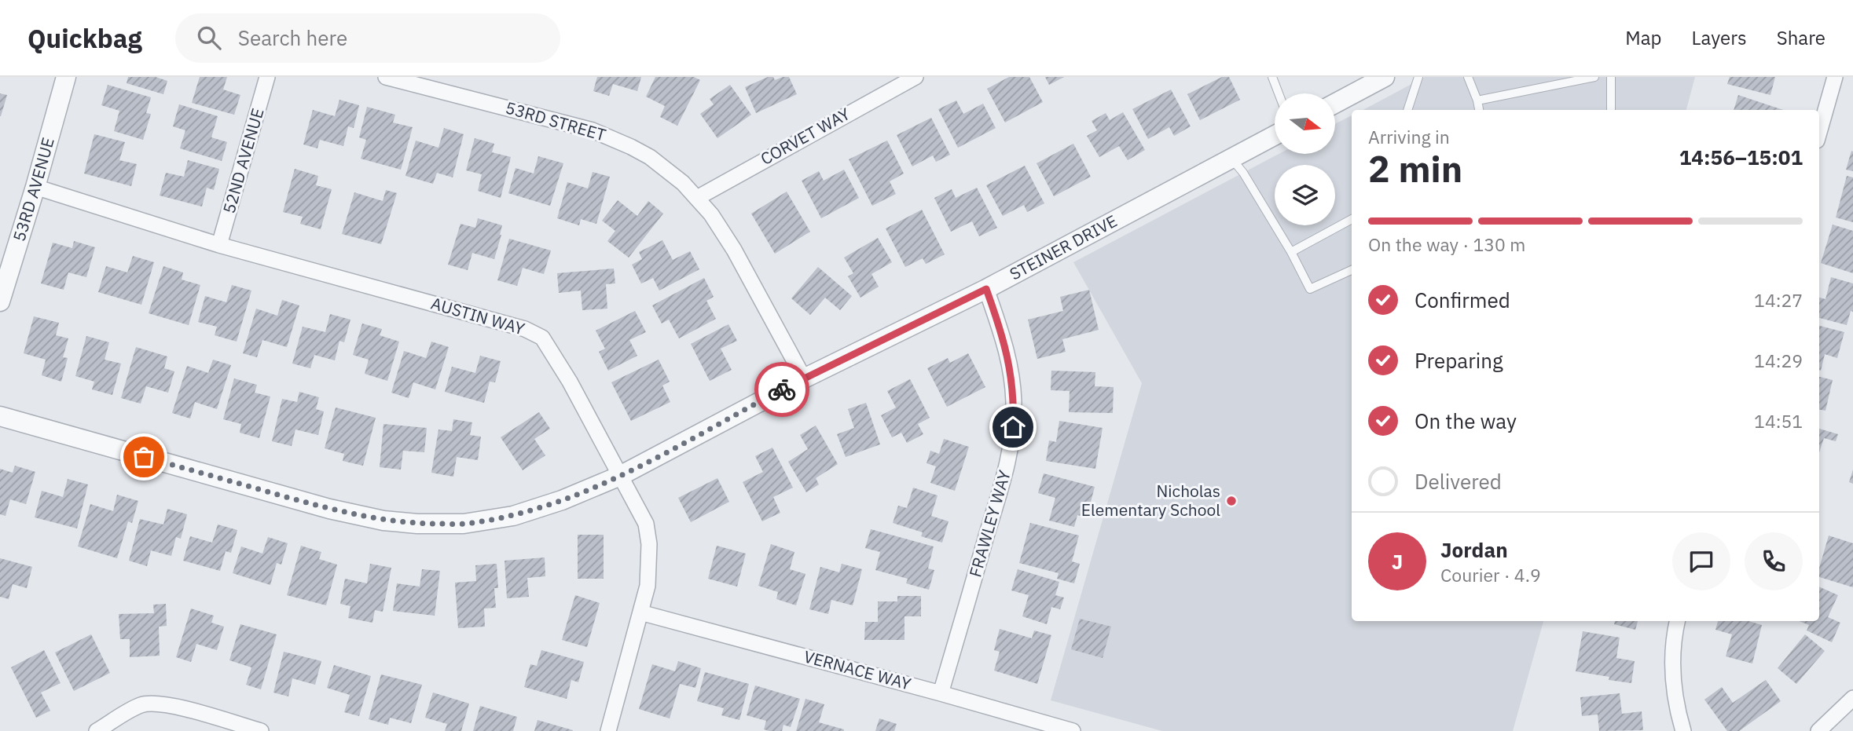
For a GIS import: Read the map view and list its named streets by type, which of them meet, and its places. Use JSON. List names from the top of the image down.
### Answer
{
  "streets": {
    "street": [
      "53RD STREET",
      "CORVET WAY",
      "52ND AVENUE",
      "53RD AVENUE",
      "STEINER DRIVE",
      "AUSTIN WAY",
      "FRAWLEY WAY",
      "VERNACE WAY"
    ]
  },
  "crossings": [
    ["53RD STREET", "CORVET WAY"],
    ["53RD STREET", "STEINER DRIVE"],
    ["52ND AVENUE", "AUSTIN WAY"],
    ["53RD AVENUE", "AUSTIN WAY"],
    ["STEINER DRIVE", "AUSTIN WAY"],
    ["STEINER DRIVE", "FRAWLEY WAY"],
    ["AUSTIN WAY", "VERNACE WAY"],
    ["FRAWLEY WAY", "VERNACE WAY"]
  ],
  "places": ["Nicholas Elementary School"],
  "north": "right",
  "page": {
    "header": "Quickbag",
    "search": "Search here",
    "nav": ["Map", "Layers", "Share"],
    "heading": ["2 min", "Arriving in", "14:56–15:01"],
    "panel": ["Jordan", "Courier · 4.9"],
    "bar": "On the way · 130 m",
    "list": [
      ["Confirmed", "14:27"],
      ["Preparing", "14:29"],
      ["On the way", "14:51"],
      "Delivered"
    ],
    "round": "J"
  }
}
